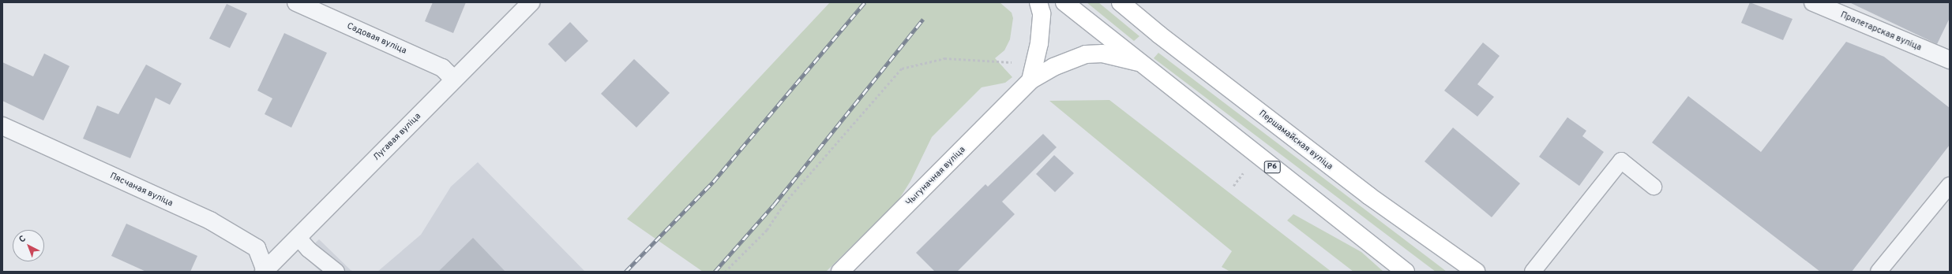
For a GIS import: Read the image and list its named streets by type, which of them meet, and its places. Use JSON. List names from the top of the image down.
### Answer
{
  "streets": {
    "main road": ["Першамайская вуліца", "Р6", "Чыгуначная вуліца"],
    "street": [
      "Пралетарская вуліца",
      "Садовая вуліца",
      "Лугавая вуліца",
      "Пясчаная вуліца"
    ]
  },
  "crossings": [
    ["Садовая вуліца", "Лугавая вуліца"],
    ["Лугавая вуліца", "Пясчаная вуліца"],
    ["Р6", "Чыгуначная вуліца"]
  ],
  "north": "top left"
}
